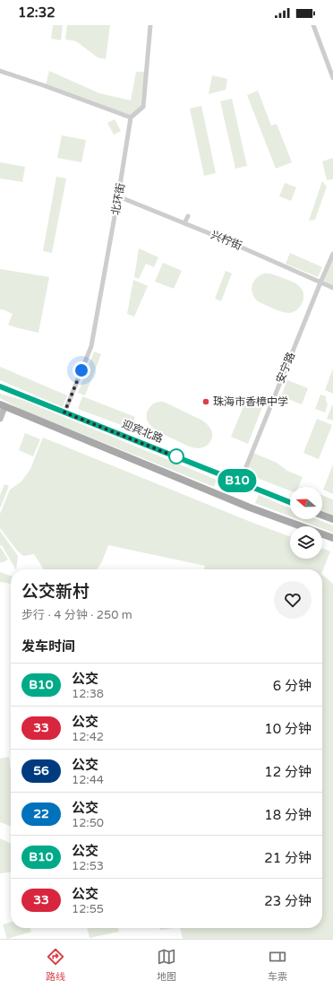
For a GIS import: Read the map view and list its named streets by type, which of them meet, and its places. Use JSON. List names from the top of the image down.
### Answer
{
  "streets": {
    "main road": ["迎宾北路"],
    "street": ["北环街", "兴柠街", "安宁路"]
  },
  "crossings": [
    ["北环街", "兴柠街"],
    ["北环街", "迎宾北路"],
    ["兴柠街", "安宁路"],
    ["安宁路", "迎宾北路"]
  ],
  "places": ["珠海市香樟中学"],
  "lines": ["bus line B10"],
  "north": "left",
  "page": {
    "status": "12:32",
    "on_map": "B10",
    "heading": [
      ["公交新村", "步行 · 4 分钟 · 250 m"],
      "发车时间"
    ],
    "list": [
      {
        "mark": "B10",
        "name": "公交",
        "note": "12:38",
        "value": "6 分钟"
      },
      {
        "mark": "33",
        "name": "公交",
        "note": "12:42",
        "value": "10 分钟"
      },
      {
        "mark": "56",
        "name": "公交",
        "note": "12:44",
        "value": "12 分钟"
      },
      {
        "mark": "22",
        "name": "公交",
        "note": "12:50",
        "value": "18 分钟"
      },
      {
        "mark": "B10",
        "name": "公交",
        "note": "12:53",
        "value": "21 分钟"
      },
      {
        "mark": "33",
        "name": "公交",
        "note": "12:55",
        "value": "23 分钟"
      }
    ],
    "tabs": ["路线", "地图", "车票"]
  }
}
